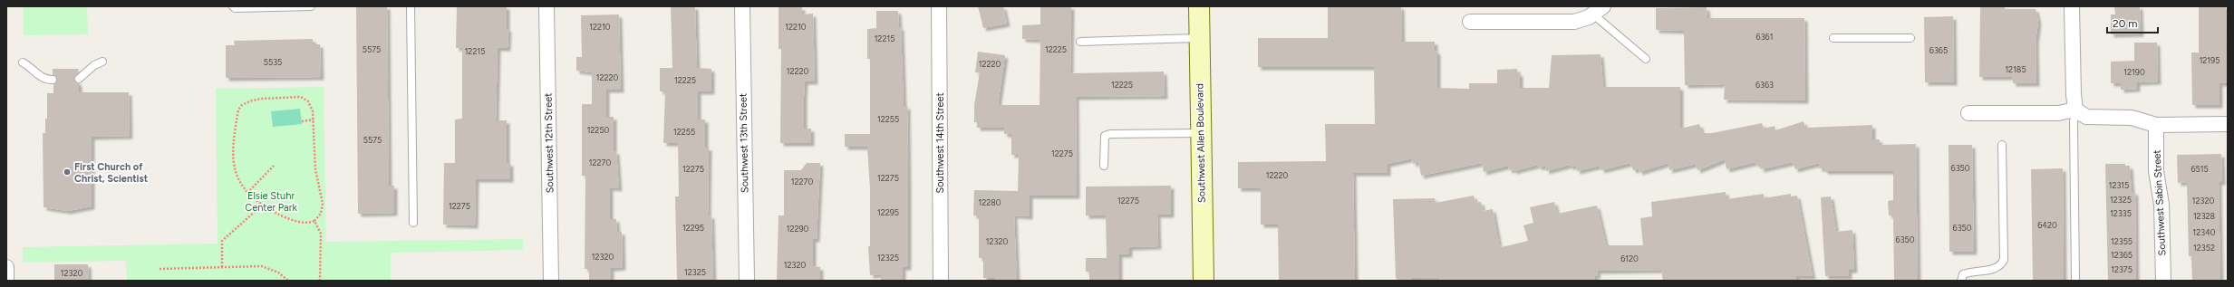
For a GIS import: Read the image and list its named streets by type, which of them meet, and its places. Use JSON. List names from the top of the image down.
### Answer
{
  "streets": {
    "main road": ["Southwest Allen Boulevard"],
    "street": [
      "Southwest 12th Street",
      "Southwest 13th Street",
      "Southwest 14th Street",
      "Southwest Sabin Street"
    ]
  },
  "parks": ["Elsie Stuhr Center Park"],
  "places": ["First Church of Christ, Scientist"],
  "house_numbers": [
    "12210",
    "12210",
    "6361",
    "12215",
    "5575",
    "12225",
    "6365",
    "12215",
    "12195",
    "5535",
    "12220",
    "12185",
    "12220",
    "12190",
    "12220",
    "12225",
    "12225",
    "6363",
    "12255",
    "12250",
    "12255",
    "5575",
    "12275",
    "12270",
    "6350",
    "12275",
    "6515",
    "12220",
    "12275",
    "12270",
    "12315",
    "12325",
    "12275",
    "12320",
    "12280",
    "12275",
    "12295",
    "12335",
    "12328",
    "6420",
    "12295",
    "6350",
    "12290",
    "12340",
    "6350",
    "12320",
    "12355",
    "12352",
    "12365",
    "12320",
    "12325",
    "6120",
    "12320",
    "12375",
    "12325",
    "12320"
  ],
  "scale_bar": "20 m"
}
